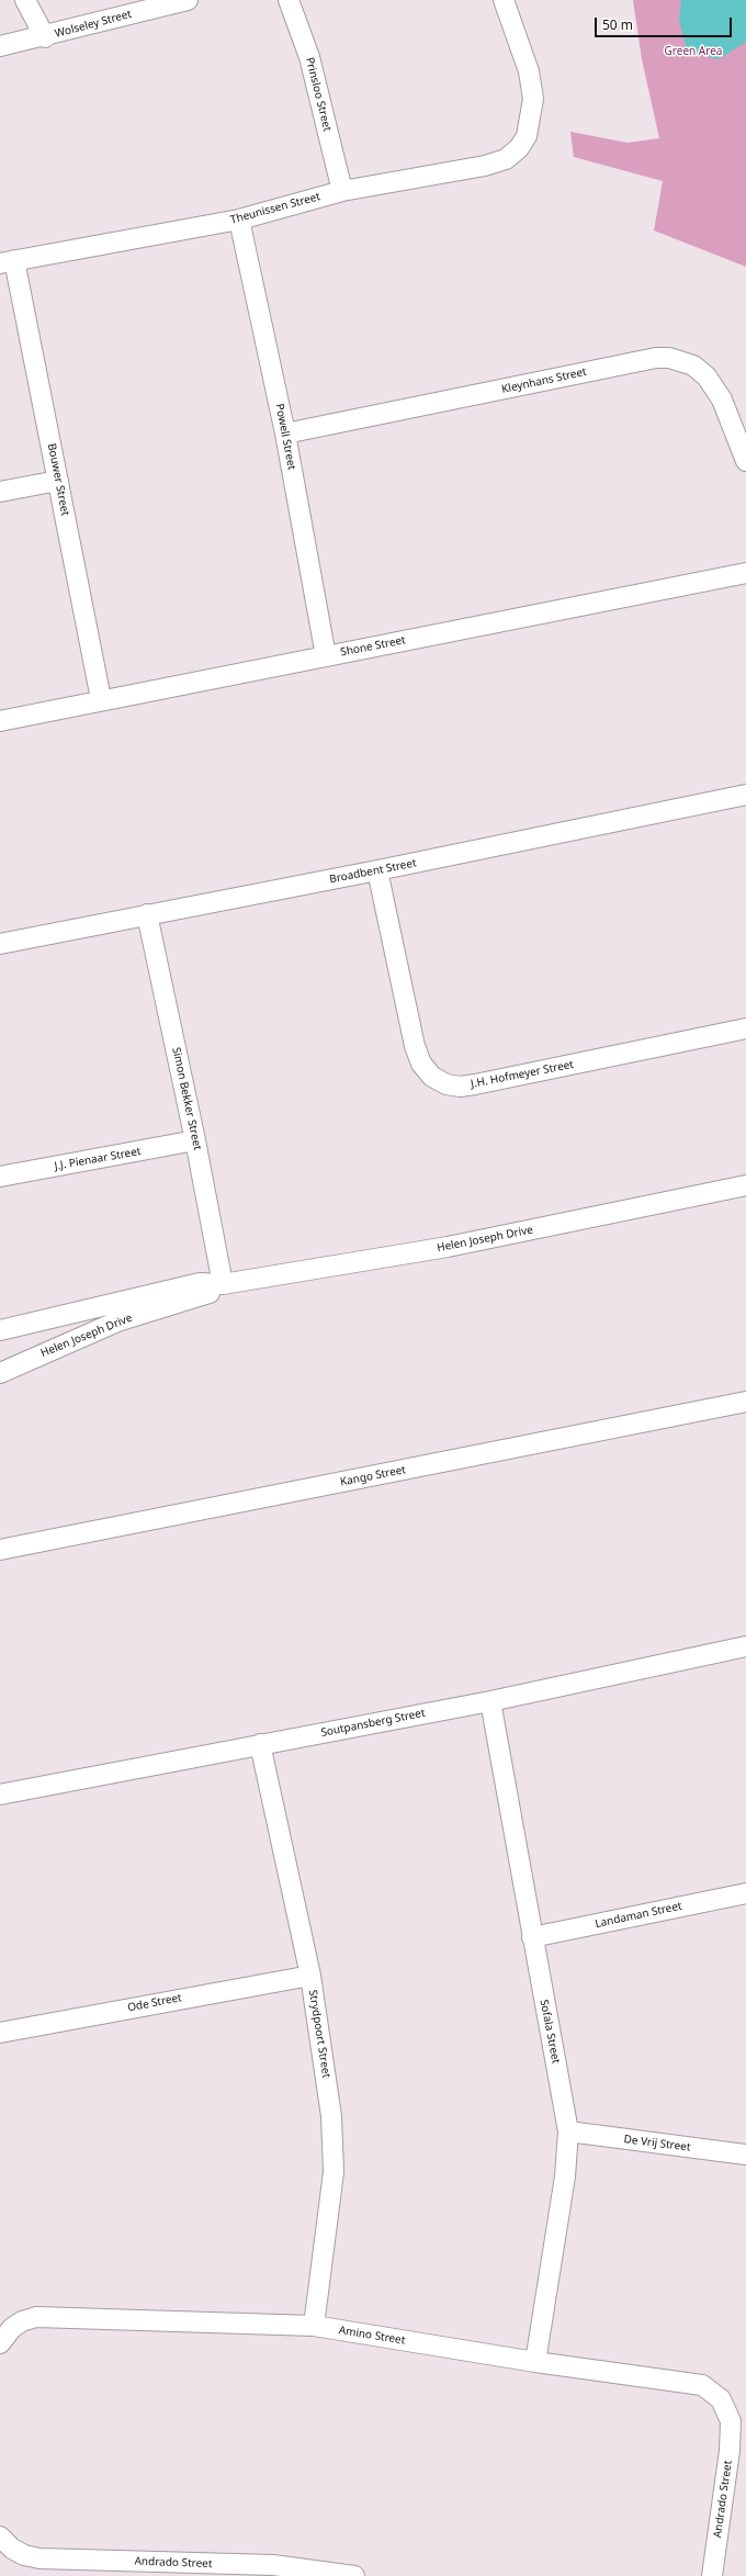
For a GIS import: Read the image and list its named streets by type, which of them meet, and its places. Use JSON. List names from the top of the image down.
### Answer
{
  "streets": {
    "street": [
      "Wolseley Street",
      "Prinsloo Street",
      "Theunissen Street",
      "Kleynhans Street",
      "Powell Street",
      "Bouwer Street",
      "Shone Street",
      "Broadbent Street",
      "J.H. Hofmeyer Street",
      "Simon Bekker Street",
      "J.J. Pienaar Street",
      "Helen Joseph Drive",
      "Kango Street",
      "Soutpansberg Street",
      "Landaman Street",
      "Ode Street",
      "Sofala Street",
      "Strydpoort Street",
      "De Vrij Street",
      "Amino Street",
      "Andrado Street"
    ]
  },
  "crossings": [
    ["Prinsloo Street", "Theunissen Street"],
    ["Theunissen Street", "Powell Street"],
    ["Theunissen Street", "Bouwer Street"],
    ["Kleynhans Street", "Powell Street"],
    ["Powell Street", "Shone Street"],
    ["Bouwer Street", "Shone Street"],
    ["Broadbent Street", "J.H. Hofmeyer Street"],
    ["Broadbent Street", "Simon Bekker Street"],
    ["Simon Bekker Street", "J.J. Pienaar Street"],
    ["Simon Bekker Street", "Helen Joseph Drive"],
    ["Soutpansberg Street", "Sofala Street"],
    ["Soutpansberg Street", "Strydpoort Street"],
    ["Landaman Street", "Sofala Street"],
    ["Ode Street", "Strydpoort Street"],
    ["Sofala Street", "De Vrij Street"],
    ["Sofala Street", "Amino Street"],
    ["Strydpoort Street", "Amino Street"],
    ["Amino Street", "Andrado Street"]
  ],
  "parks": ["Green Area"],
  "scale_bar": "50 m"
}
